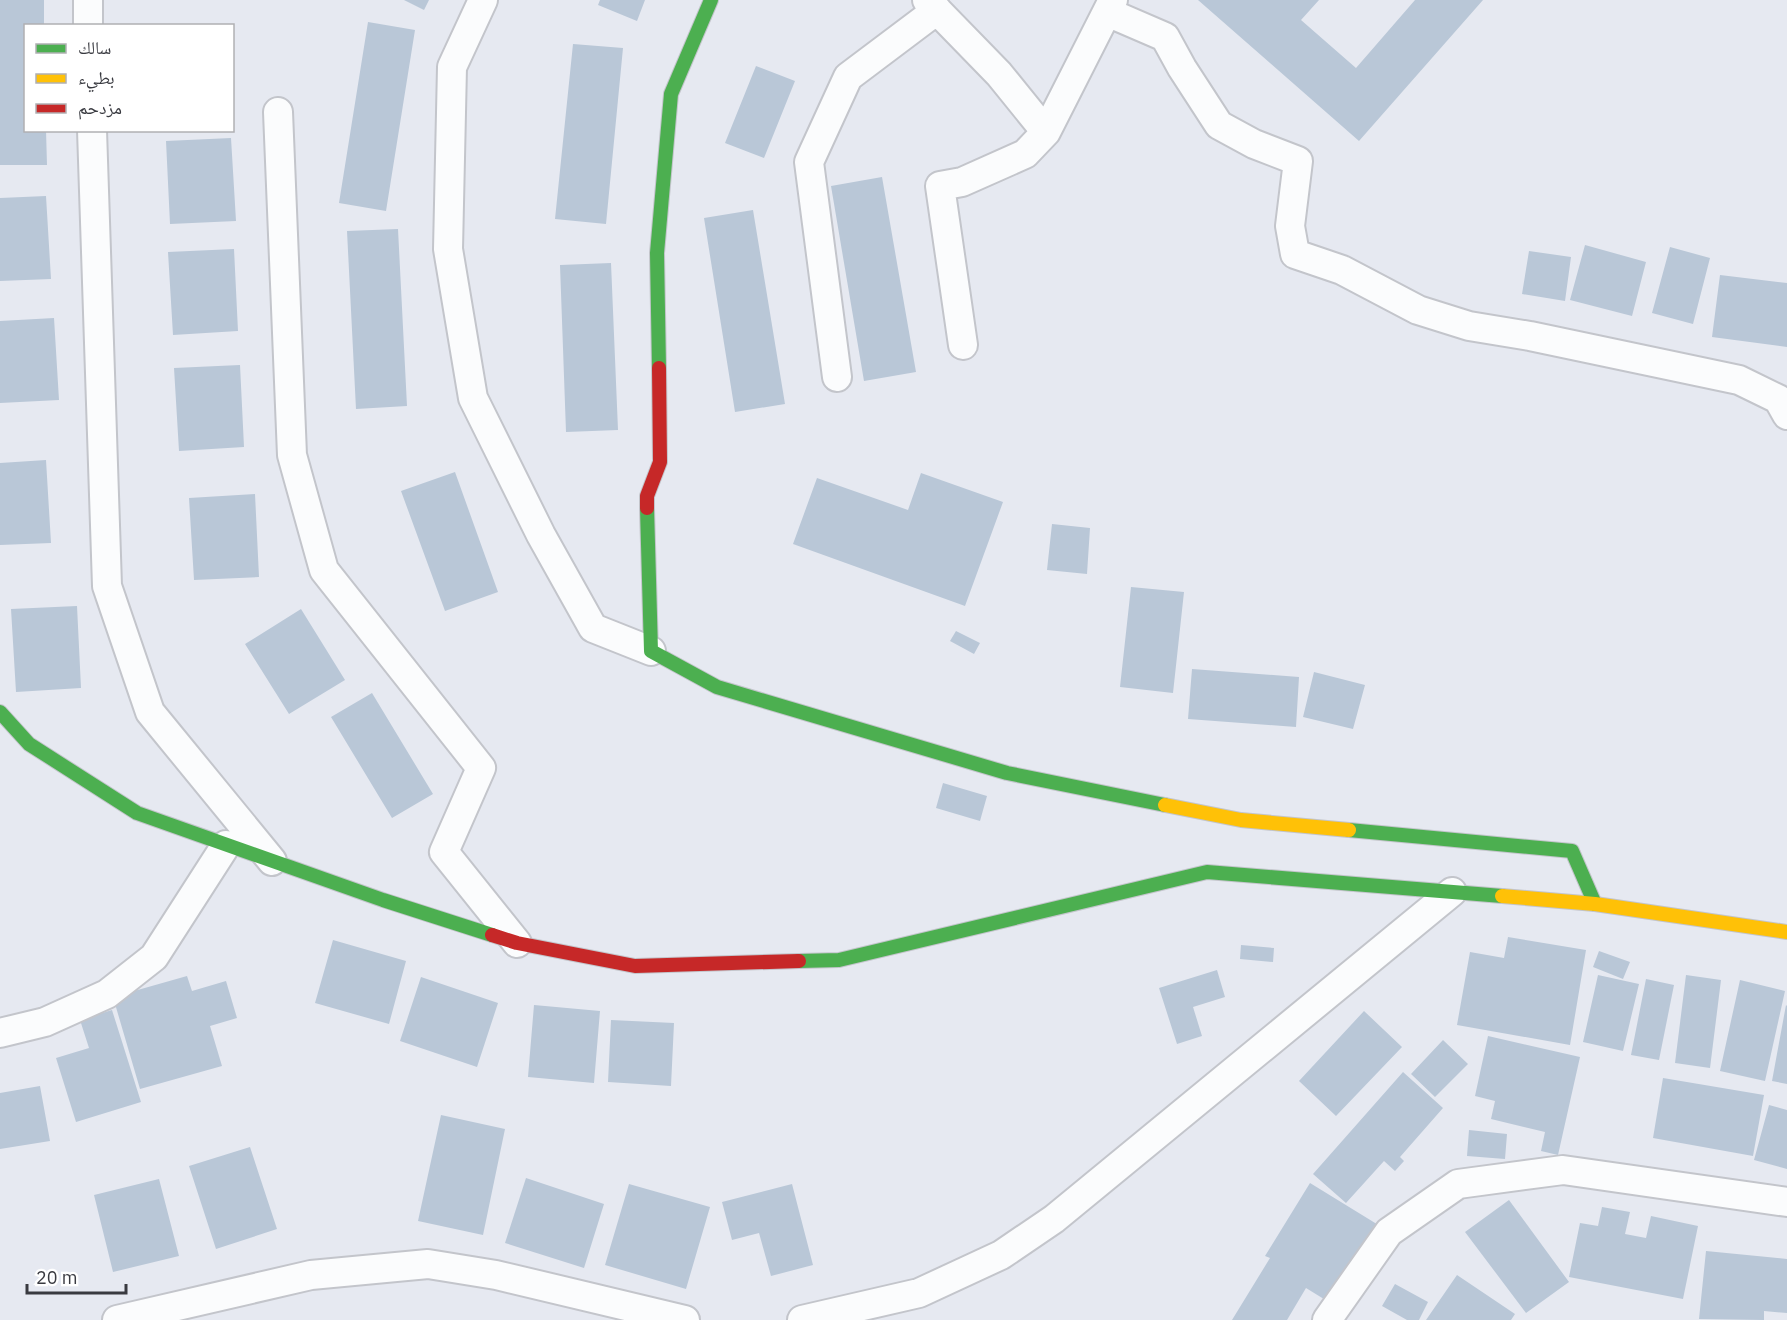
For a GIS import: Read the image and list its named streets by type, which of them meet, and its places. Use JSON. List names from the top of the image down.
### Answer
{
  "legend": ["سالك", "بطيء", "مزدحم"],
  "scale_bar": "20 m"
}
